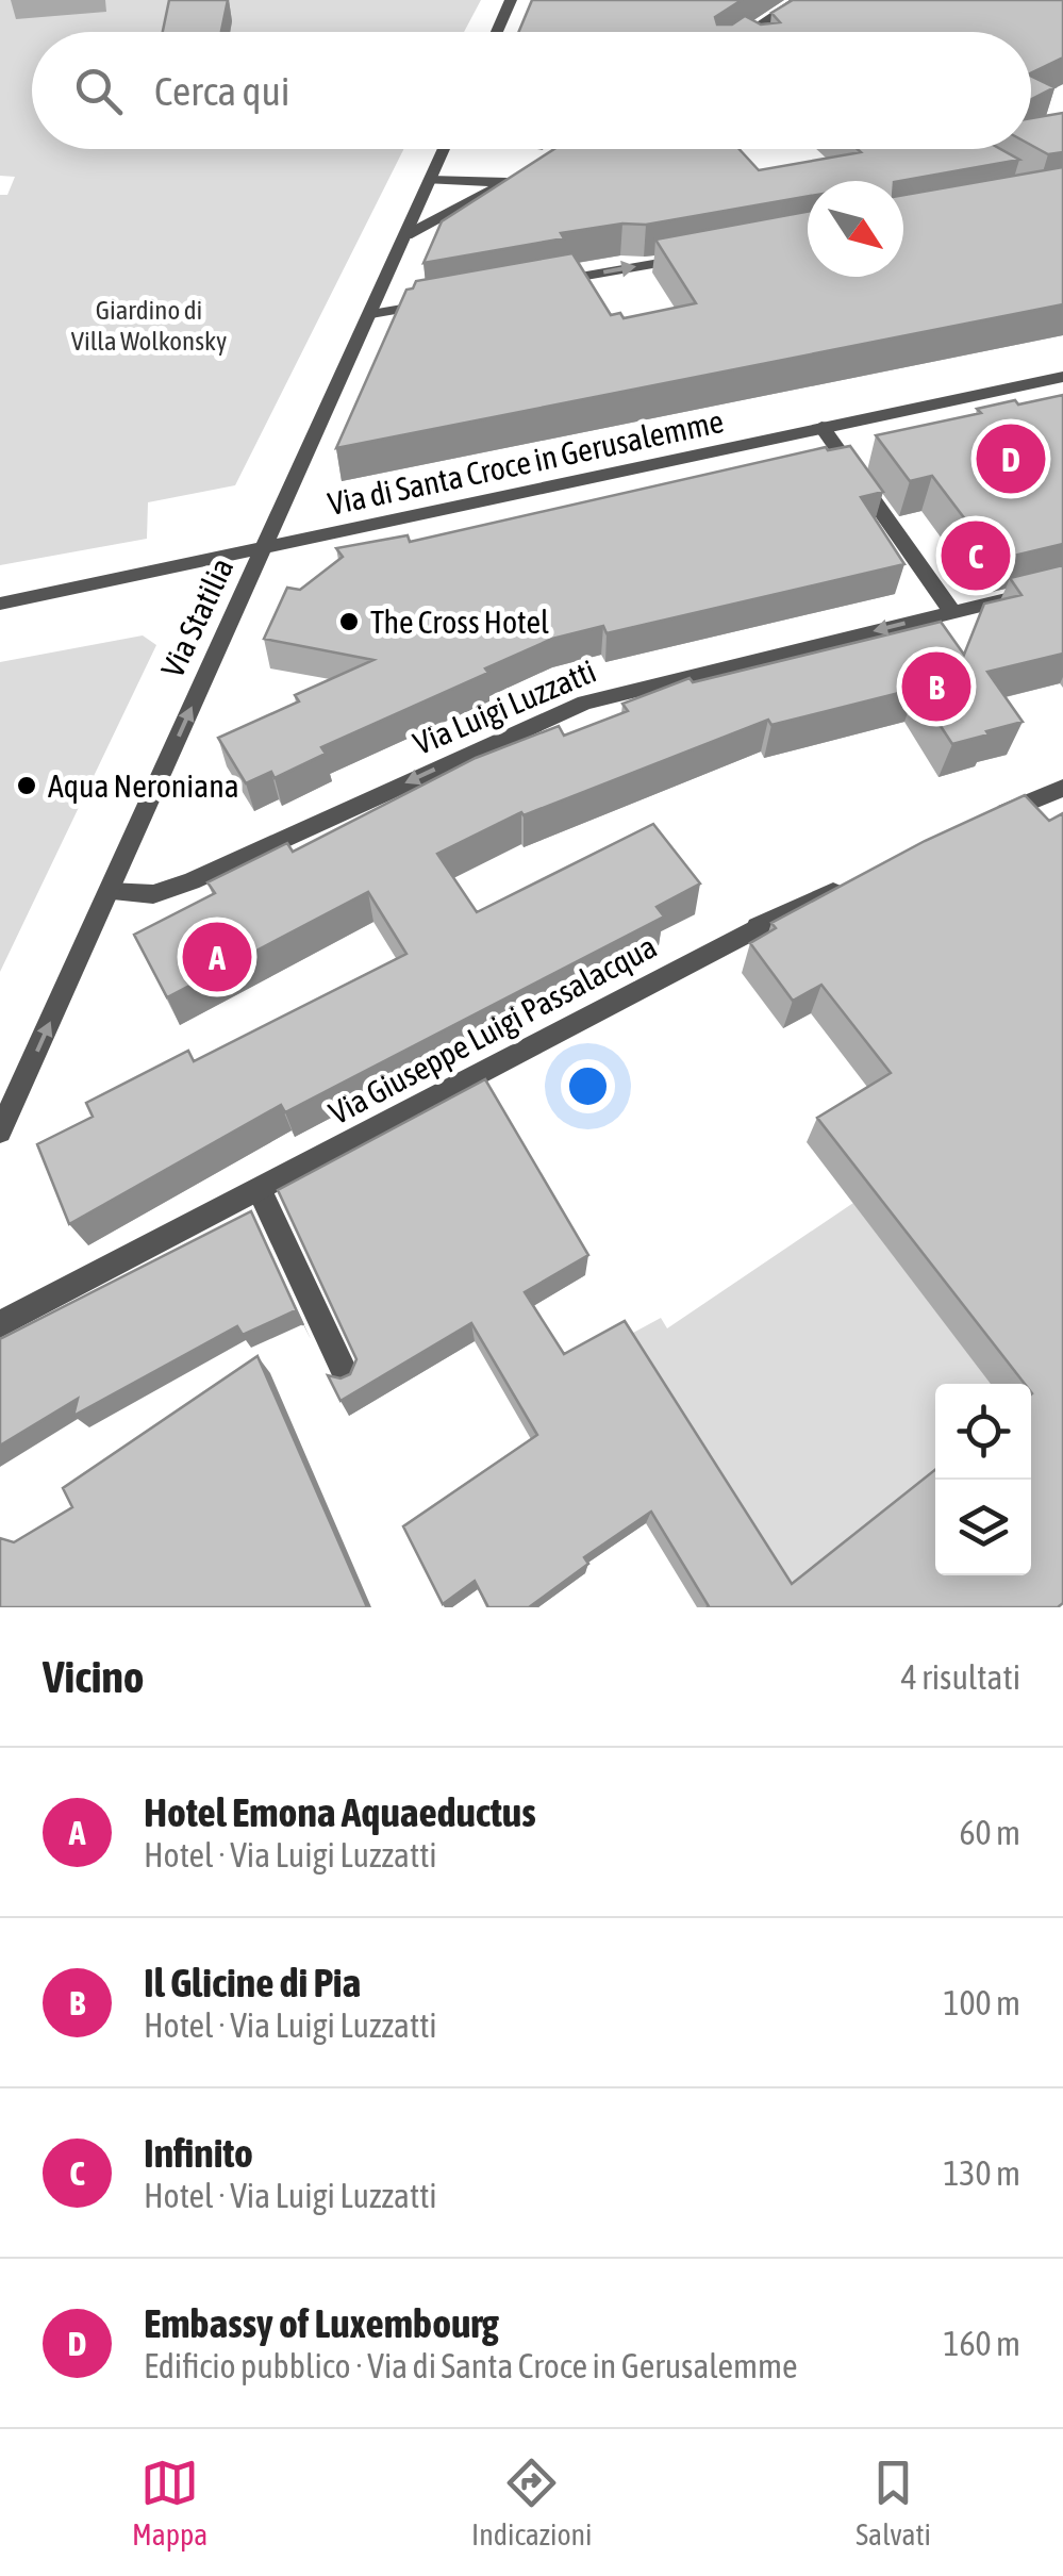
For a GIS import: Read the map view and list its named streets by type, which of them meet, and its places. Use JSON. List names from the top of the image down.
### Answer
{
  "streets": {
    "street": [
      "Via di Santa Croce in Gerusalemme",
      "Via Statilia",
      "Via Luigi Luzzatti",
      "Via Giuseppe Luigi Passalacqua"
    ]
  },
  "crossings": [
    ["Via di Santa Croce in Gerusalemme", "Via Statilia"],
    ["Via Statilia", "Via Luigi Luzzatti"]
  ],
  "one_way": ["Via Statilia", "Via Luigi Luzzatti"],
  "parks": ["Giardino di Villa Wolkonsky"],
  "places": ["The Cross Hotel", "Aqua Neroniana"],
  "north": "bottom right",
  "page": {
    "search": "Cerca qui",
    "pins": [
      "D",
      "C",
      "B",
      "A"
    ],
    "heading": ["Vicino", "4 risultati"],
    "list": [
      {
        "mark": "A",
        "name": "Hotel Emona Aquaeductus",
        "note": "Hotel · Via Luigi Luzzatti",
        "value": "60 m"
      },
      {
        "mark": "B",
        "name": "Il Glicine di Pia",
        "note": "Hotel · Via Luigi Luzzatti",
        "value": "100 m"
      },
      {
        "mark": "C",
        "name": "Infinito",
        "note": "Hotel · Via Luigi Luzzatti",
        "value": "130 m"
      },
      {
        "mark": "D",
        "name": "Embassy of Luxembourg",
        "note": "Edificio pubblico · Via di Santa Croce in Gerusalemme",
        "value": "160 m"
      }
    ],
    "nav": ["Mappa", "Indicazioni", "Salvati"]
  }
}
